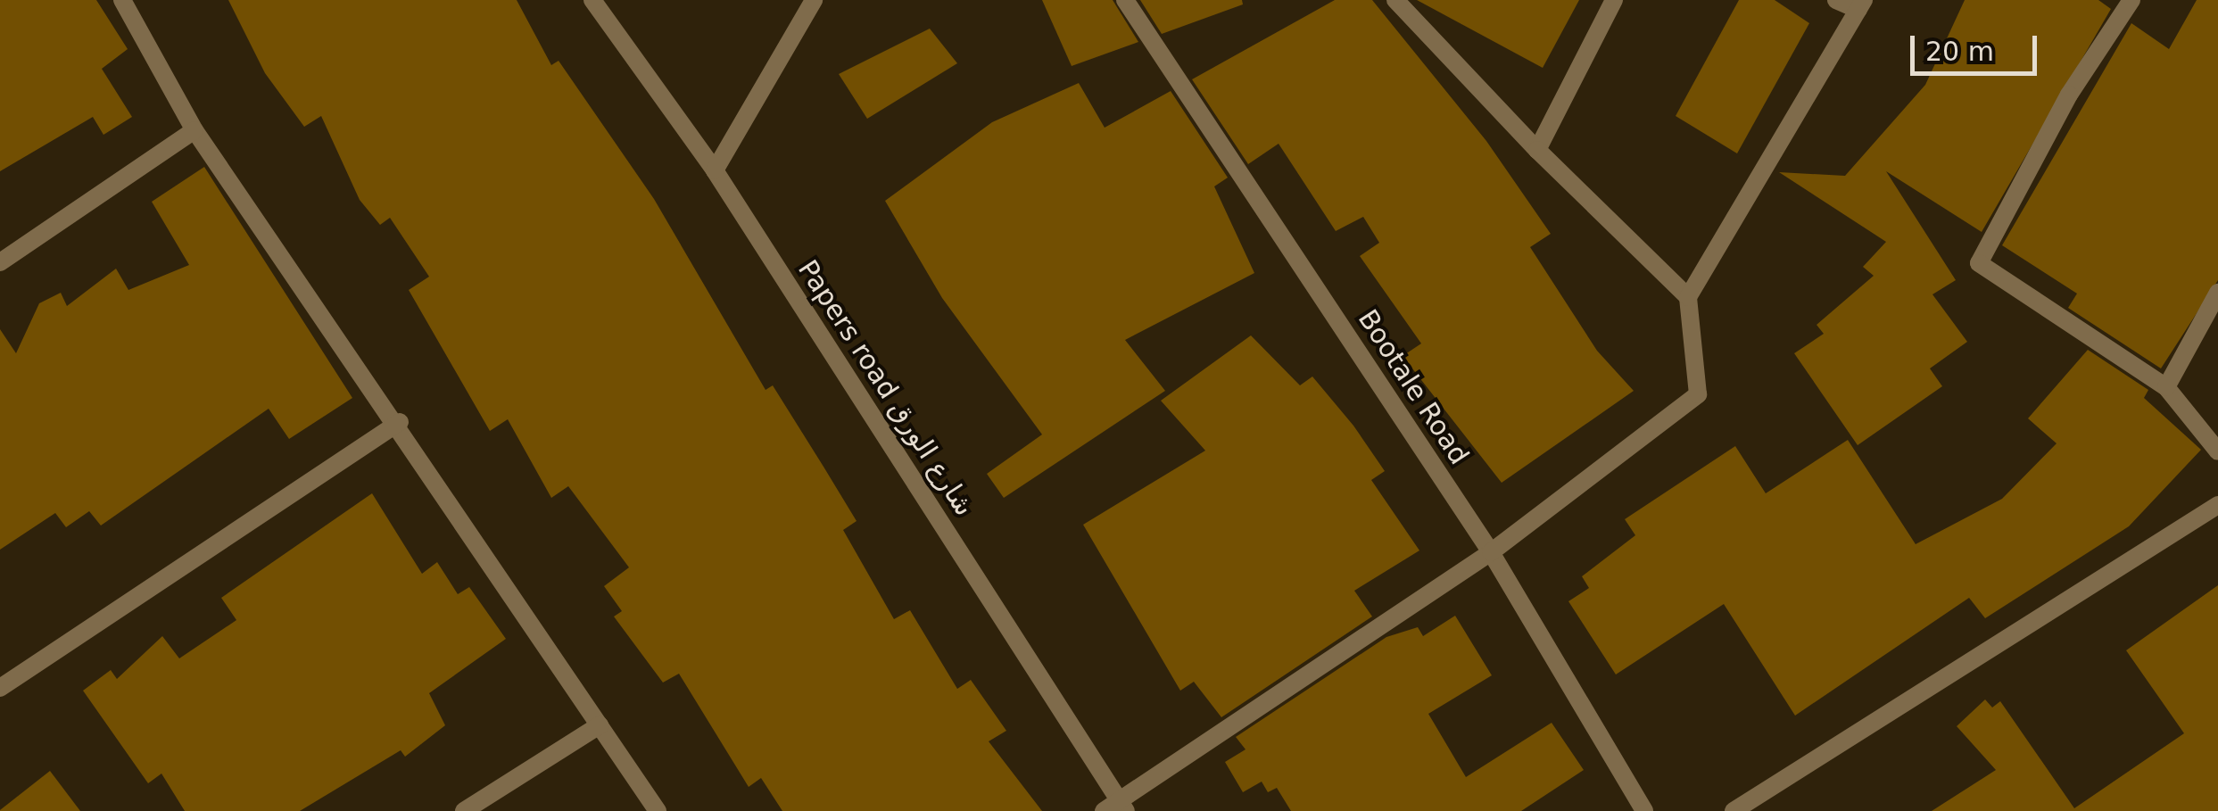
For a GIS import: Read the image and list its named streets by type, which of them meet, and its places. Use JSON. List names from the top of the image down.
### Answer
{
  "streets": {
    "street": ["Bootale Road", "Papers road شارع الورق"]
  },
  "scale_bar": "20 m"
}
